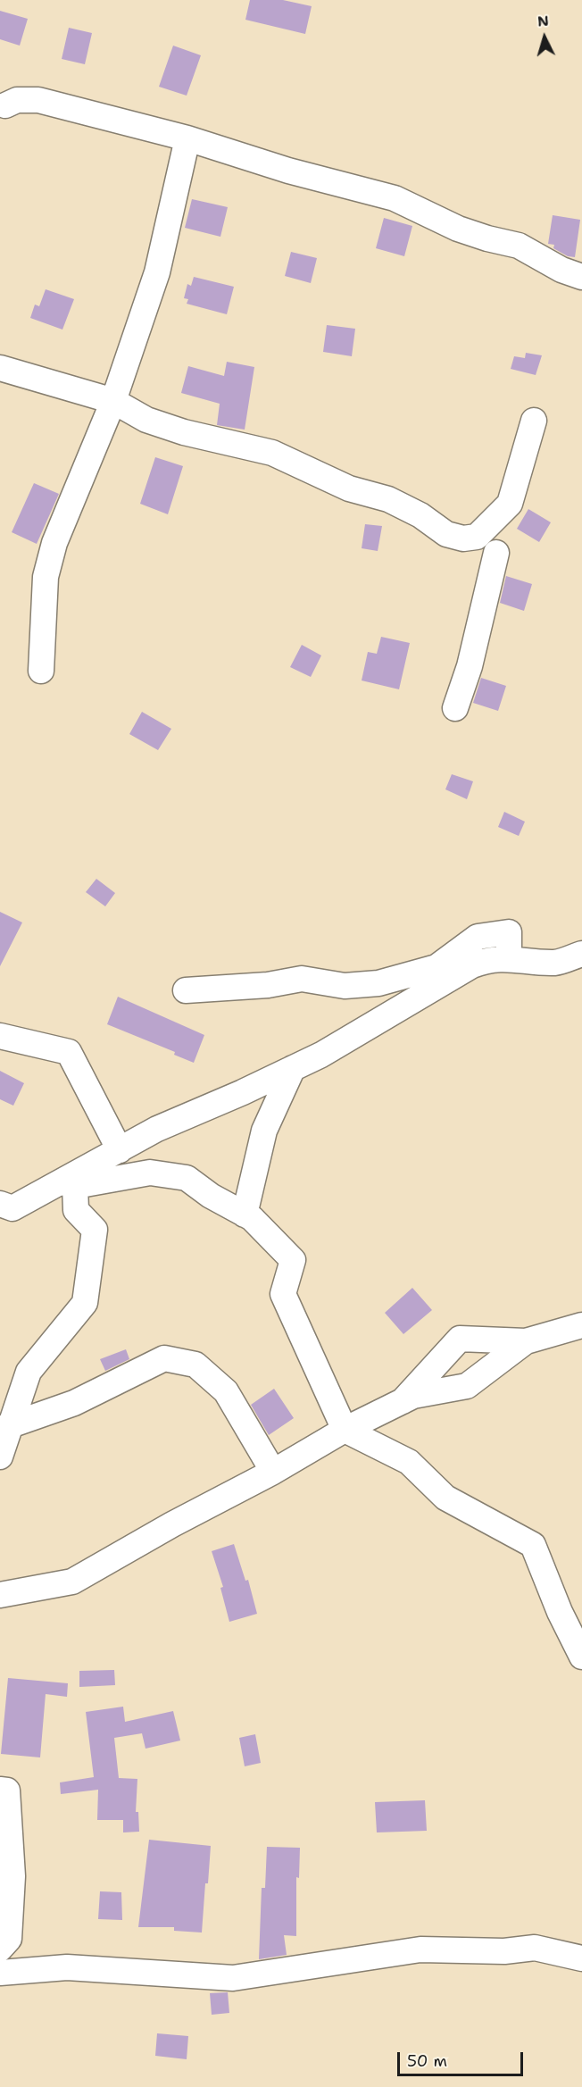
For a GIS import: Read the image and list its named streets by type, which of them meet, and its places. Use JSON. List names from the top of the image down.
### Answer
{
  "scale_bar": "50 m",
  "north": "top"
}
